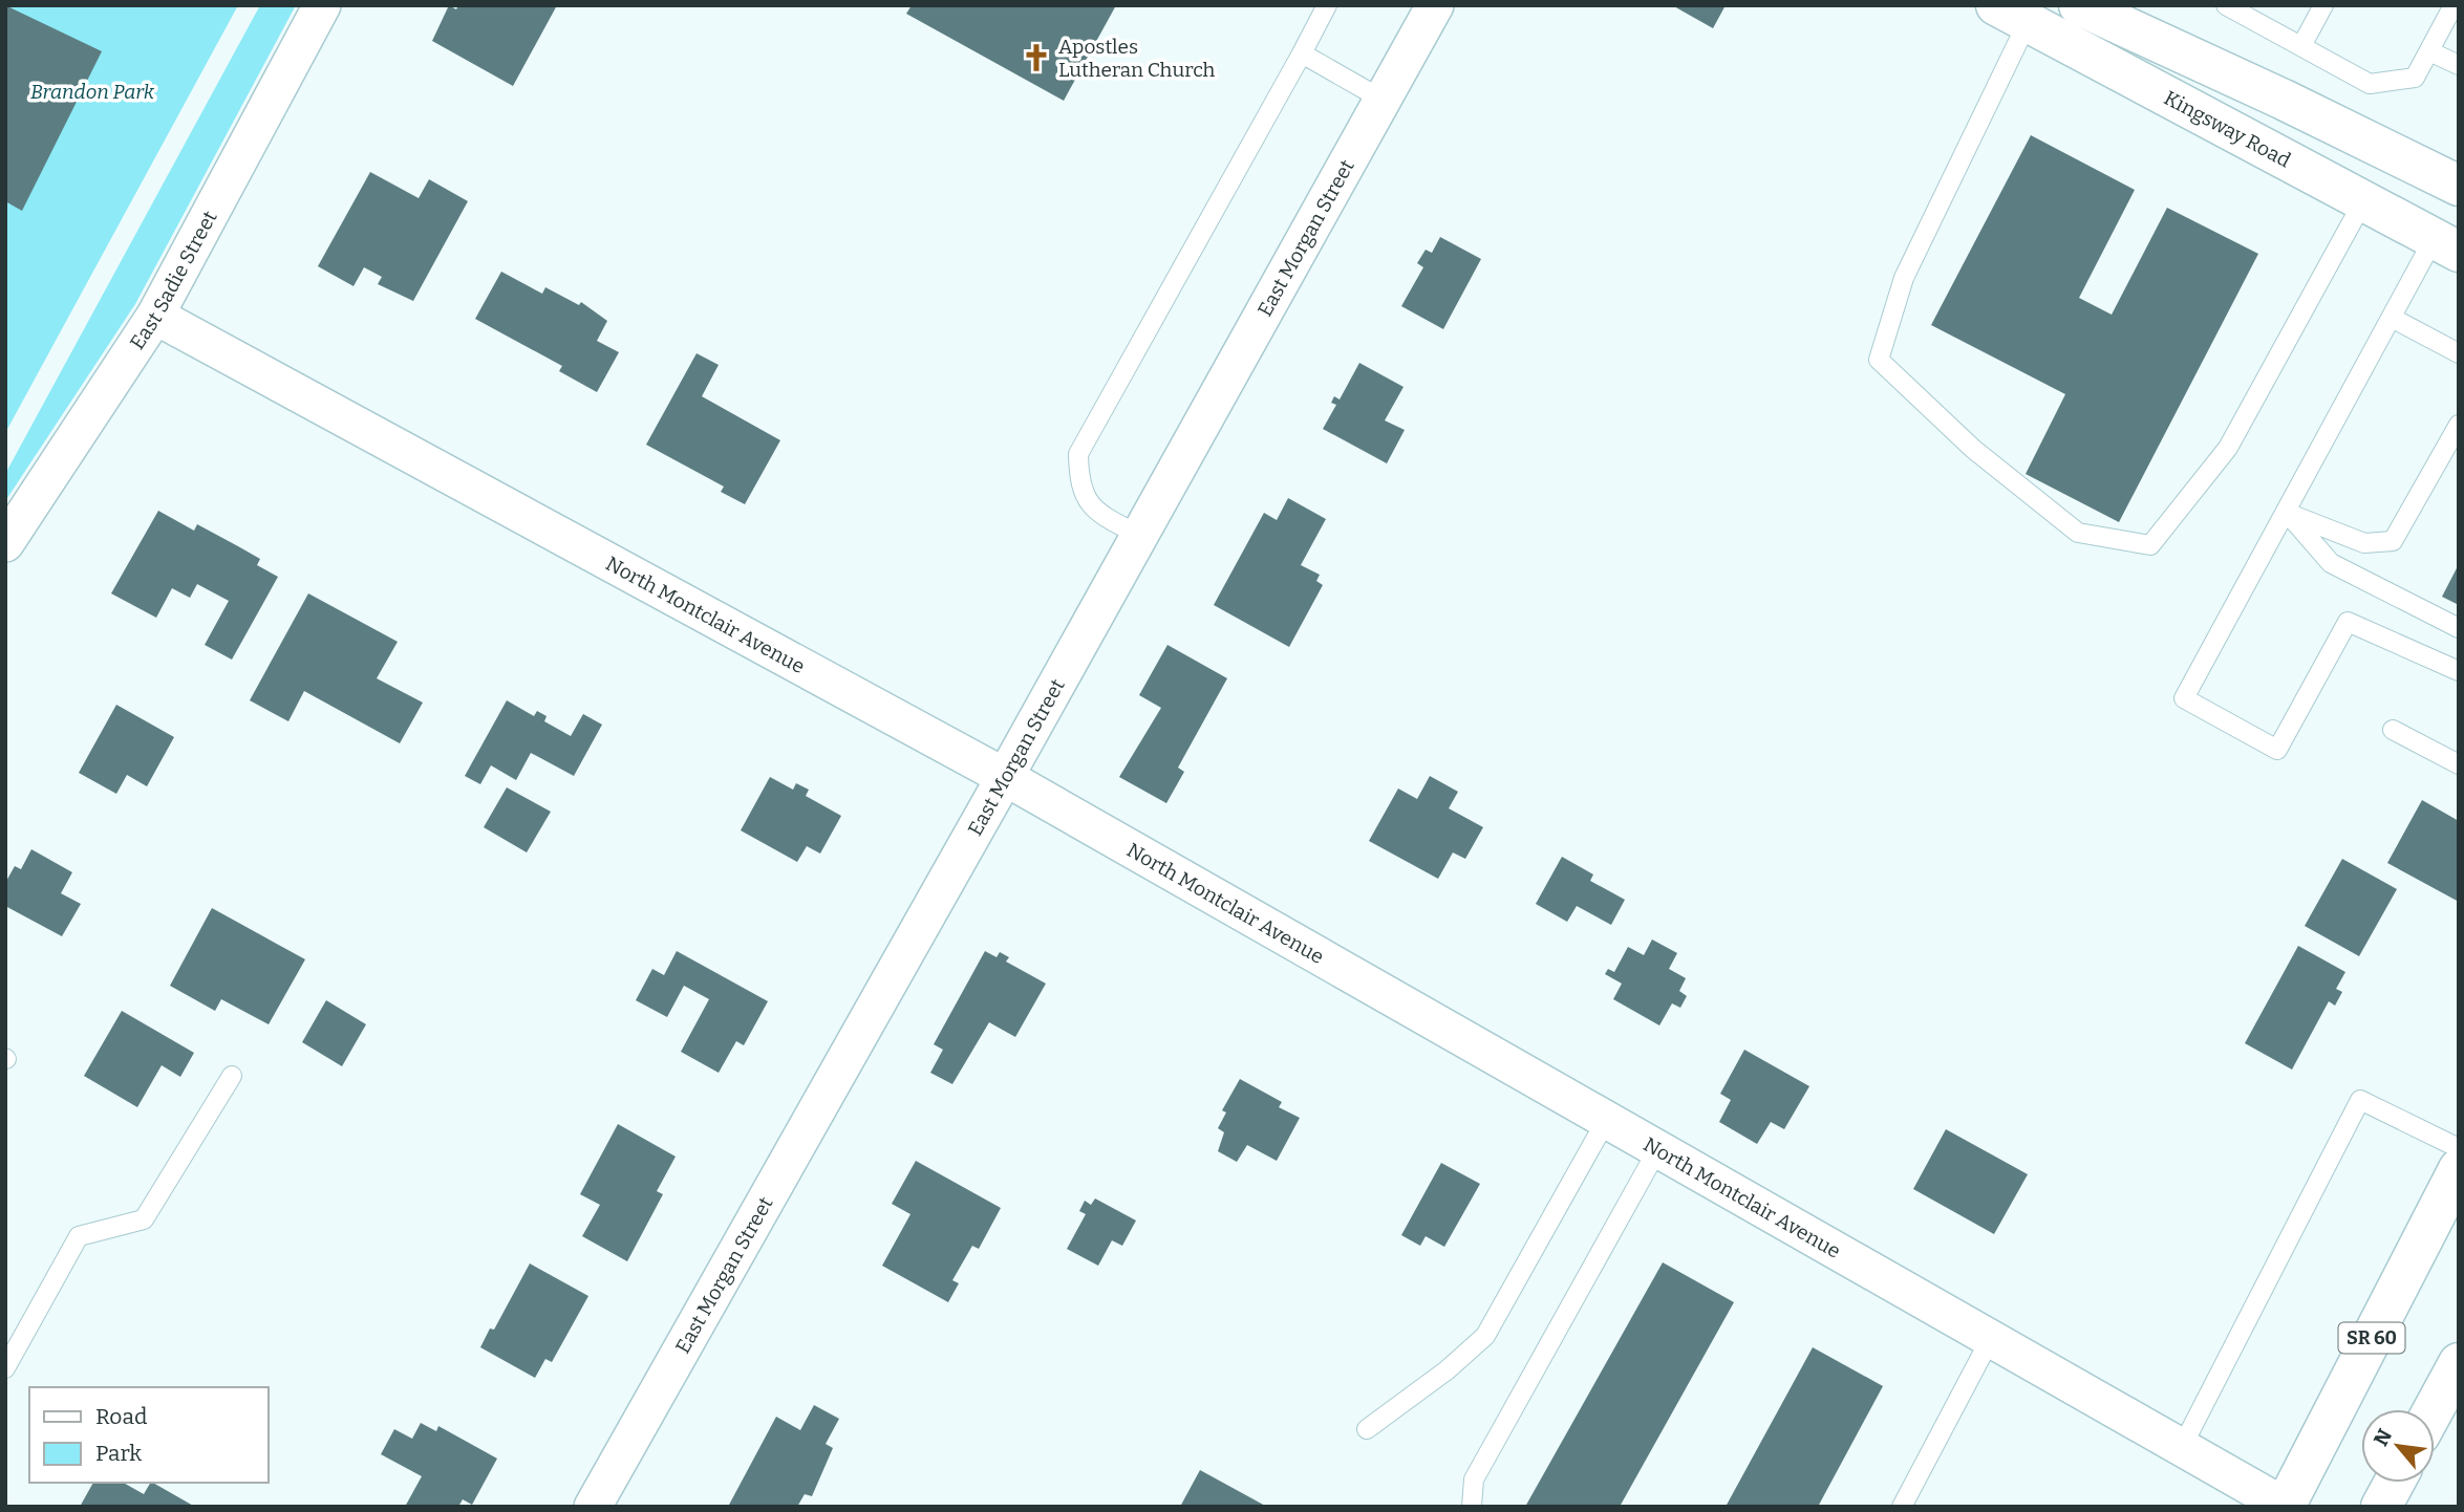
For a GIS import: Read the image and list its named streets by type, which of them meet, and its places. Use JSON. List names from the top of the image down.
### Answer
{
  "streets": {
    "main road": ["Kingsway Road", "SR 60"],
    "street": ["East Morgan Street", "East Sadie Street", "North Montclair Avenue"]
  },
  "crossings": [
    ["East Morgan Street", "North Montclair Avenue"],
    ["East Sadie Street", "North Montclair Avenue"],
    ["North Montclair Avenue", "SR 60"]
  ],
  "parks": ["Brandon Park"],
  "places": {
    "church": ["Apostles Lutheran Church"]
  },
  "legend": ["Road", "Park"],
  "north": "top left"
}
